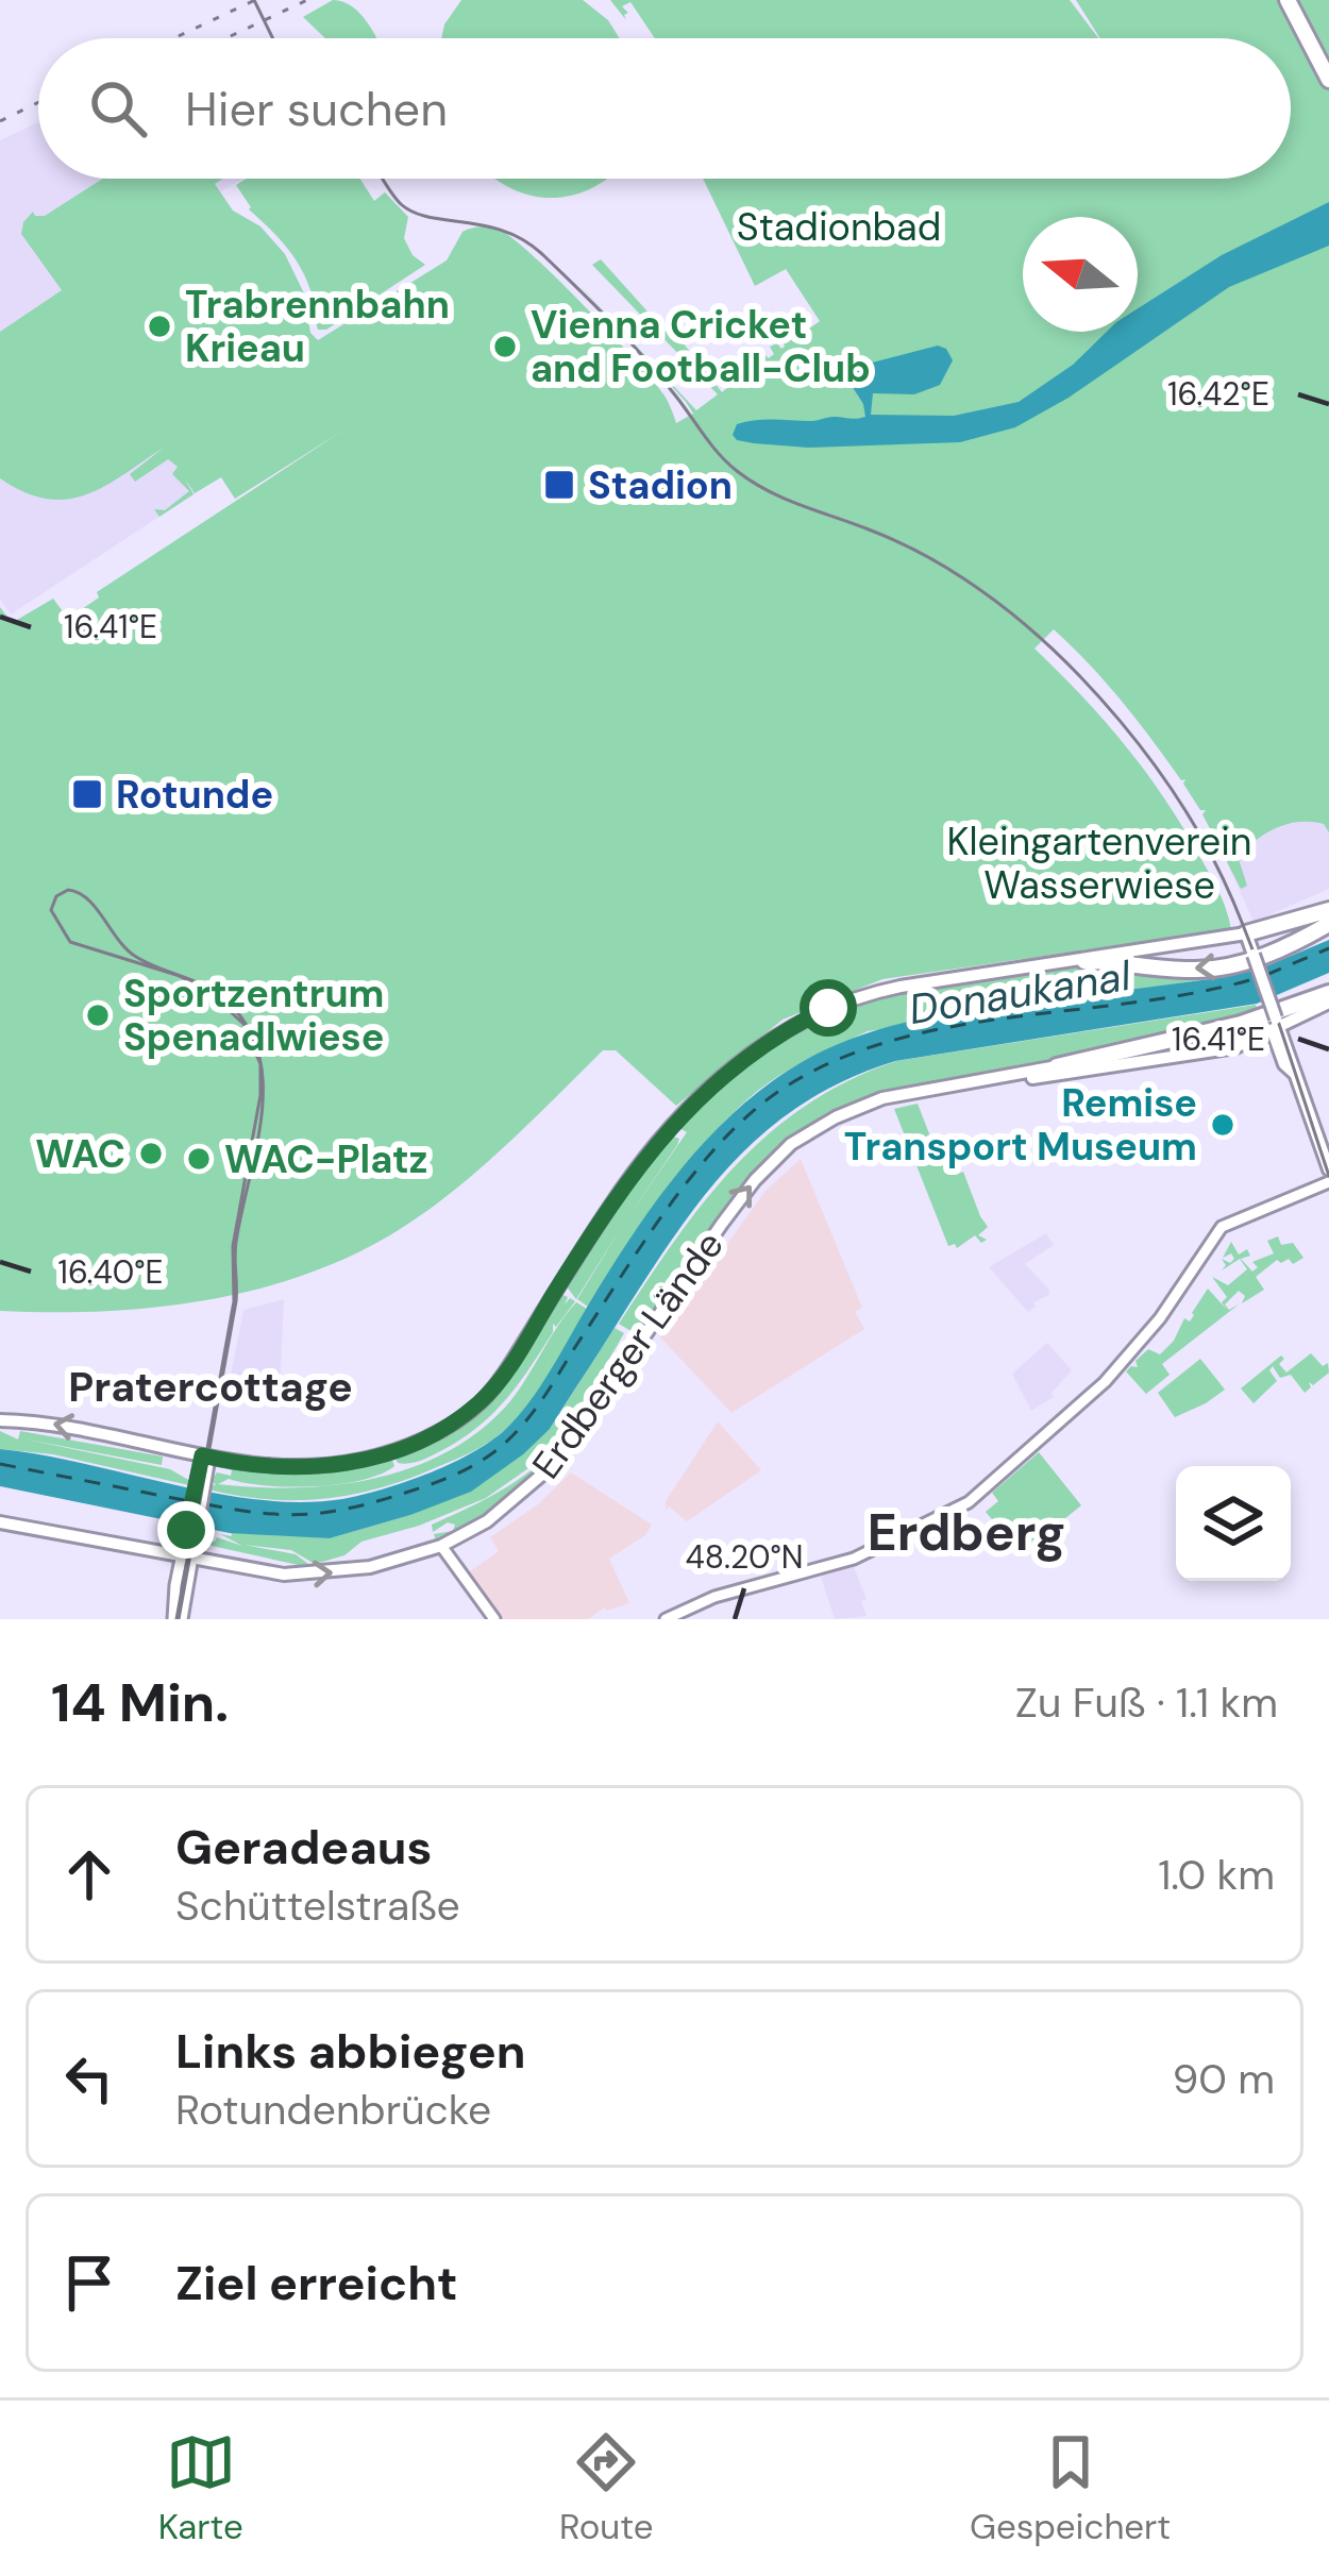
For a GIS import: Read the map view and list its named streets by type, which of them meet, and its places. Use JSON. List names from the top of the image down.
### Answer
{
  "streets": {
    "main road": ["Erdberger Lände"]
  },
  "districts": ["Pratercottage", "Erdberg"],
  "water": ["Donaukanal"],
  "parks": ["Stadionbad", "Kleingartenverein Wasserwiese"],
  "places": {
    "other": [
      "Trabrennbahn Krieau",
      "Vienna Cricket and Football-Club",
      "Sportzentrum Spenadlwiese",
      "Remise Transport Museum",
      "WAC",
      "WAC-Platz"
    ],
    "transit": ["Stadion", "Rotunde"]
  },
  "north": "left",
  "page": {
    "search": "Hier suchen",
    "heading": ["14 Min.", "Zu Fuß · 1.1 km"],
    "list": [
      ["Geradeaus", "Schüttelstraße", "1.0 km"],
      ["Links abbiegen", "Rotundenbrücke", "90 m"],
      "Ziel erreicht"
    ],
    "nav": ["Karte", "Route", "Gespeichert"]
  },
  "coordinates": [
    "16.42°E",
    "16.41°E",
    "16.40°E",
    "48.20°N"
  ]
}
